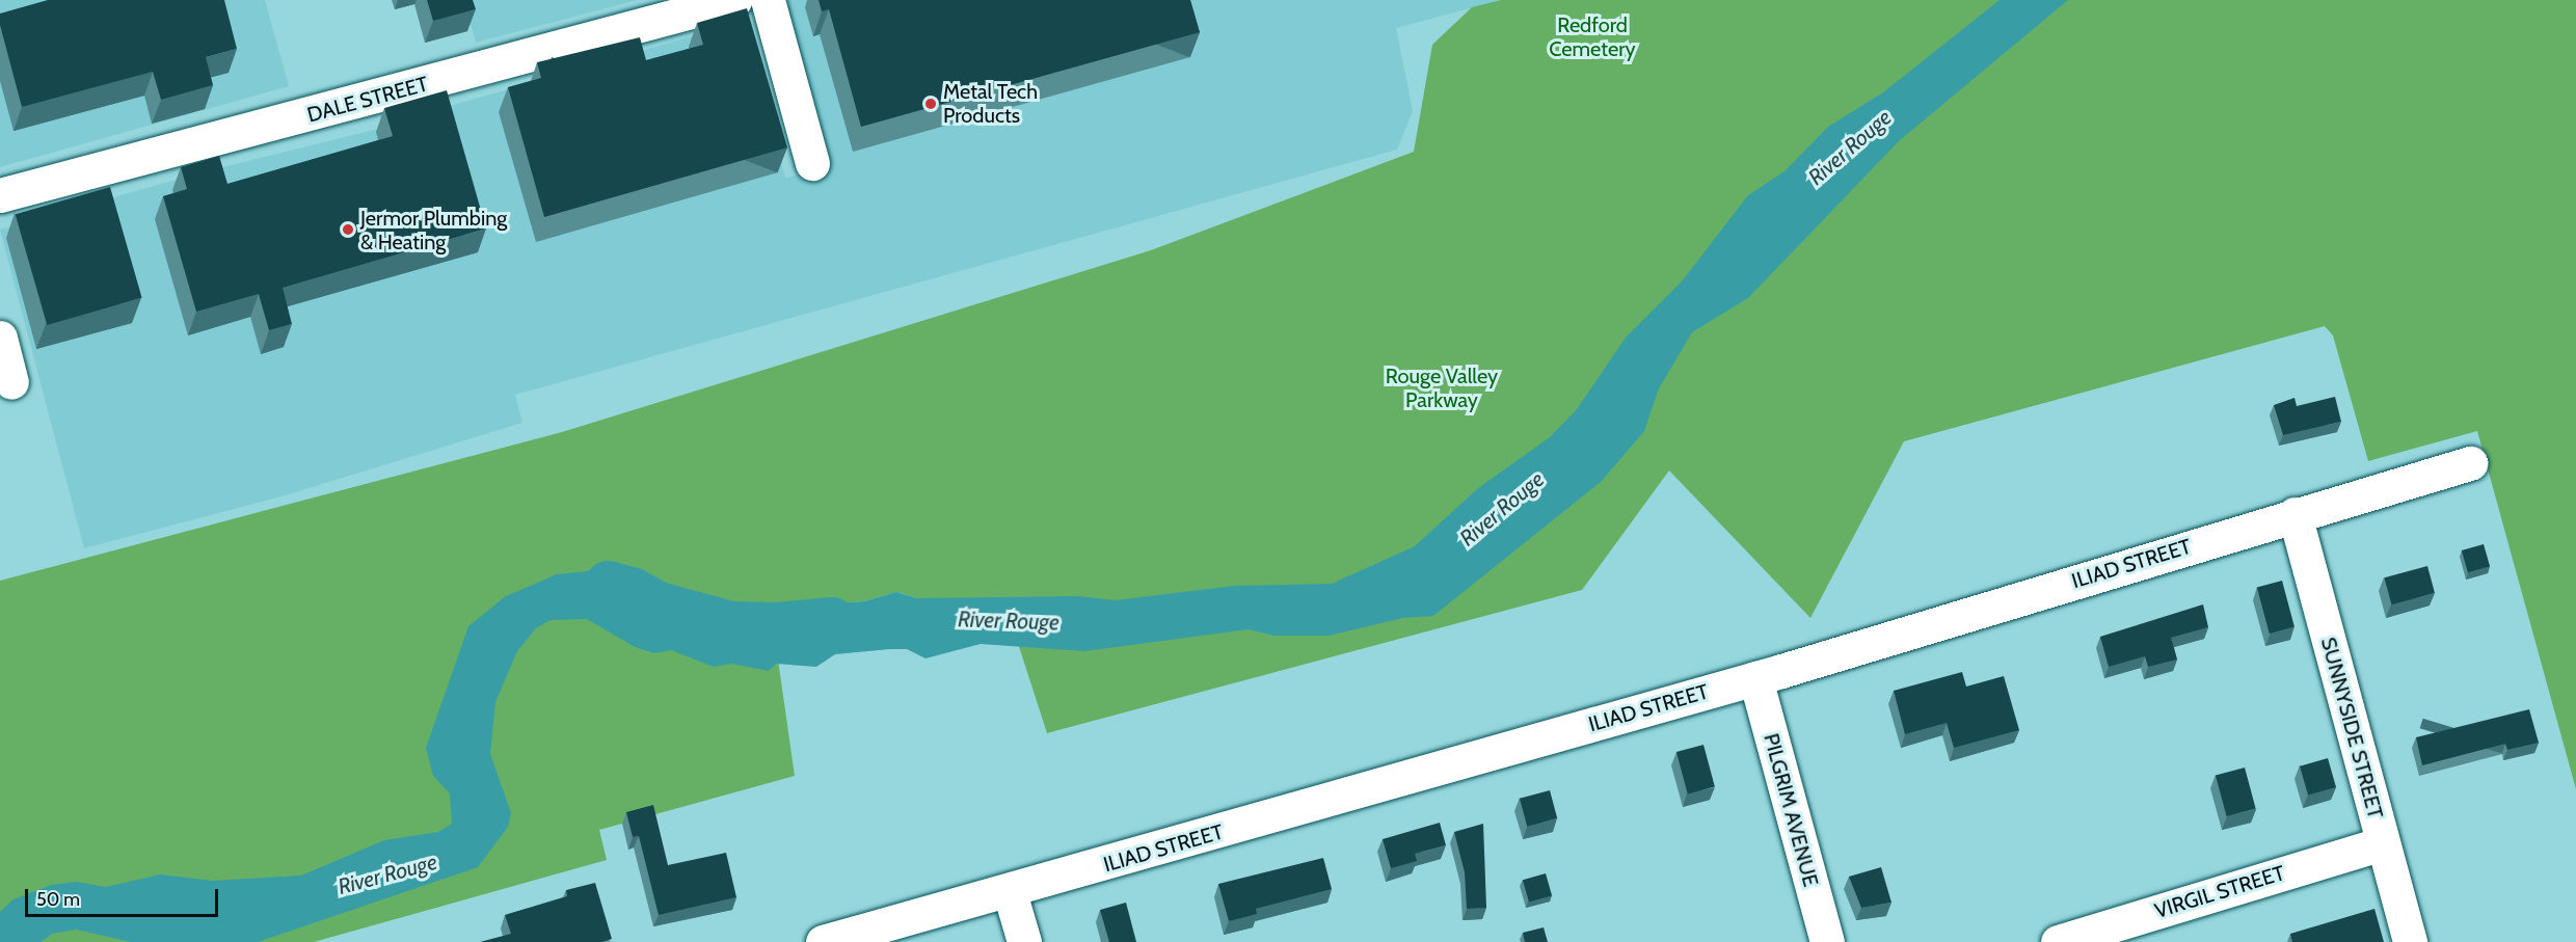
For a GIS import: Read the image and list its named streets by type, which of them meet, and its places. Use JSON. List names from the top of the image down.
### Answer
{
  "streets": {
    "street": [
      "DALE STREET",
      "ILIAD STREET",
      "SUNNYSIDE STREET",
      "PILGRIM AVENUE",
      "VIRGIL STREET"
    ]
  },
  "crossings": [
    ["ILIAD STREET", "SUNNYSIDE STREET"],
    ["ILIAD STREET", "PILGRIM AVENUE"],
    ["SUNNYSIDE STREET", "VIRGIL STREET"]
  ],
  "water": ["River Rouge"],
  "parks": ["Redford Cemetery", "Rouge Valley Parkway"],
  "places": ["Metal Tech Products", "Jermor Plumbing & Heating"],
  "scale_bar": "50 m"
}
